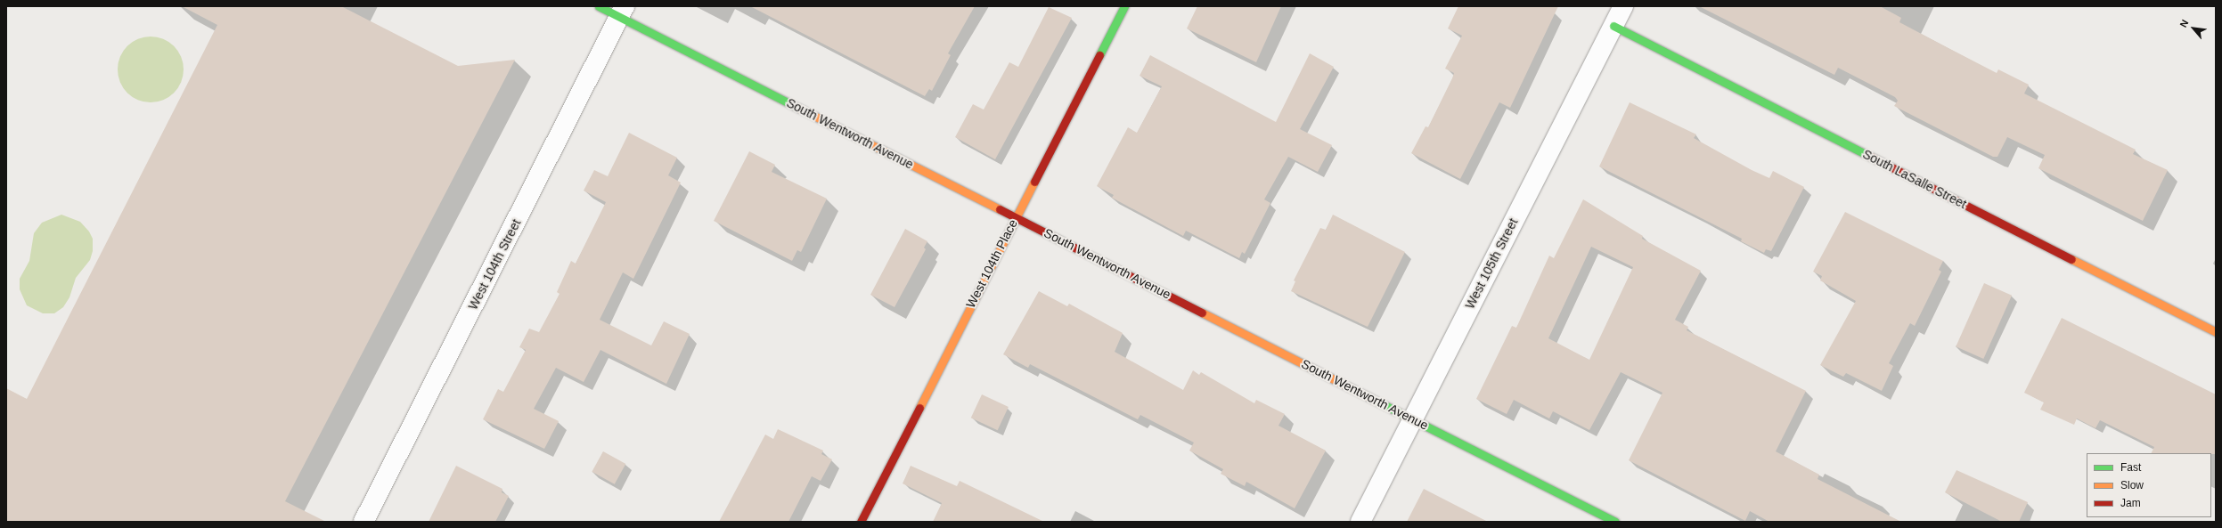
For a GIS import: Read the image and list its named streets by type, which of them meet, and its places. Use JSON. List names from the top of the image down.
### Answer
{
  "streets": {
    "street": [
      "South Wentworth Avenue",
      "South LaSalle Street",
      "West 104th Place",
      "West 105th Street",
      "West 104th Street"
    ]
  },
  "crossings": [
    ["South Wentworth Avenue", "West 104th Place"],
    ["South Wentworth Avenue", "West 105th Street"],
    ["South Wentworth Avenue", "West 104th Street"],
    ["South LaSalle Street", "West 105th Street"]
  ],
  "legend": ["Fast", "Slow", "Jam"],
  "north": "top left"
}
